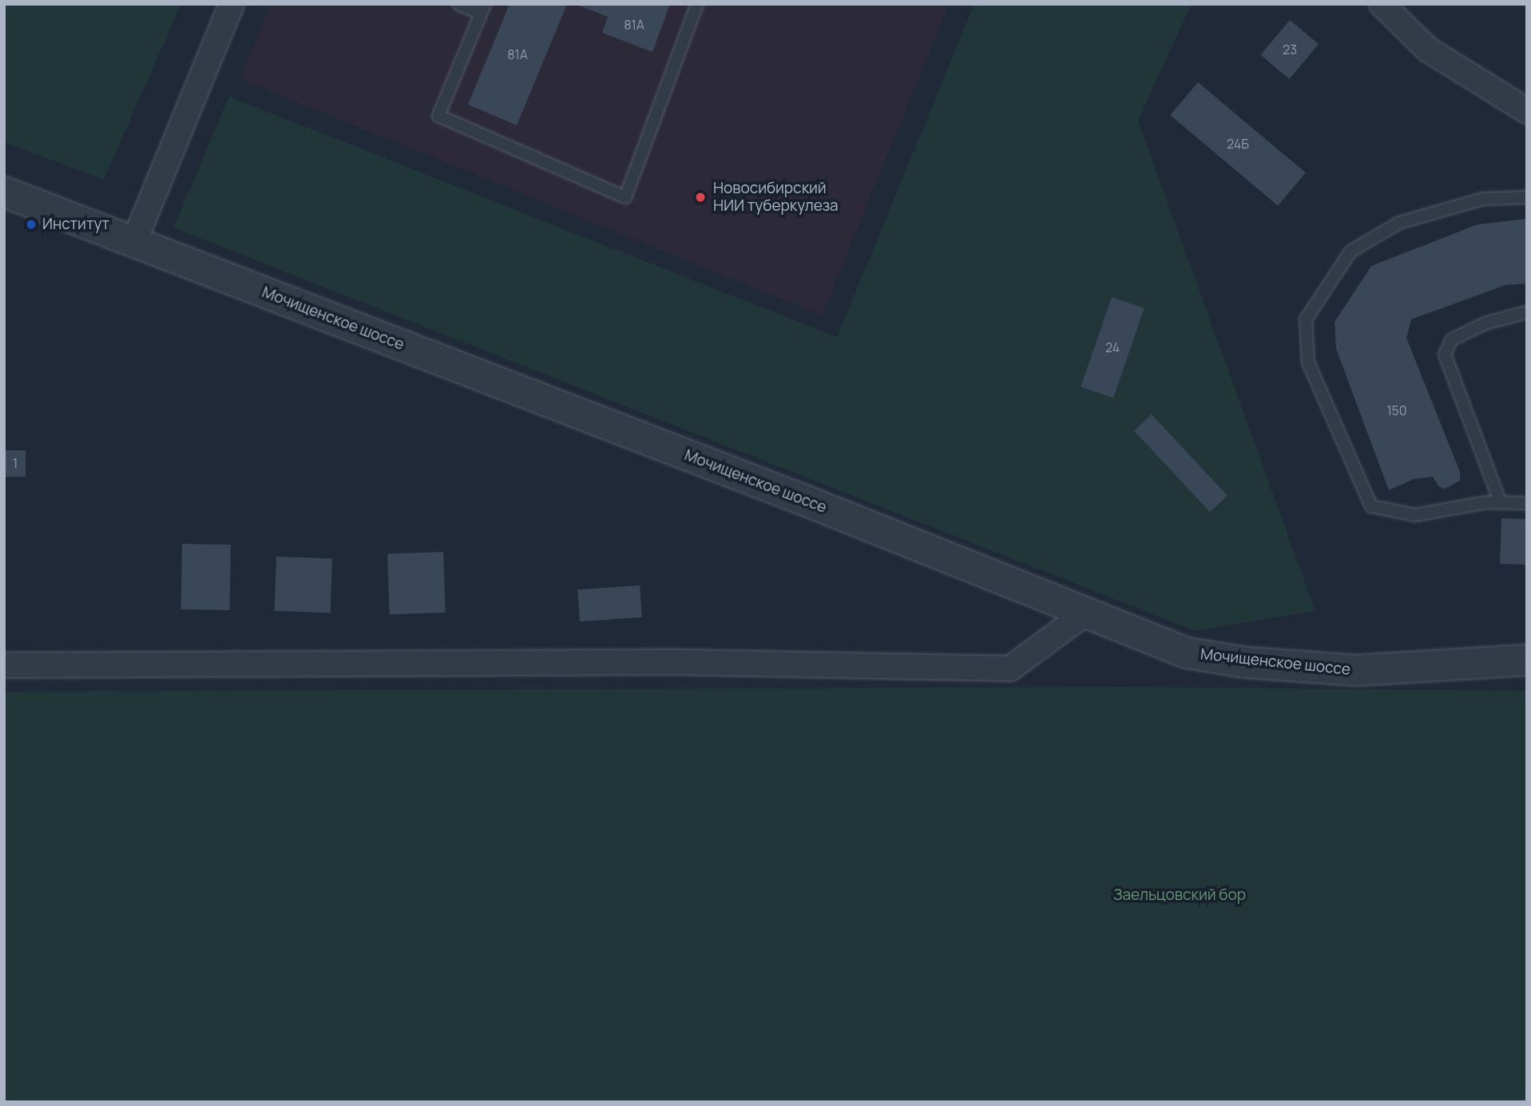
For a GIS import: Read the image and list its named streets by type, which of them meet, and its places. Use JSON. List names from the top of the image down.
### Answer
{
  "streets": {
    "street": ["Мочищенское шоссе"]
  },
  "parks": ["Заельцовский бор"],
  "places": ["Новосибирский НИИ туберкулеза", "Институт"],
  "house_numbers": [
    "81А",
    "23",
    "81А",
    "24Б",
    "24",
    "150",
    "1"
  ]
}
